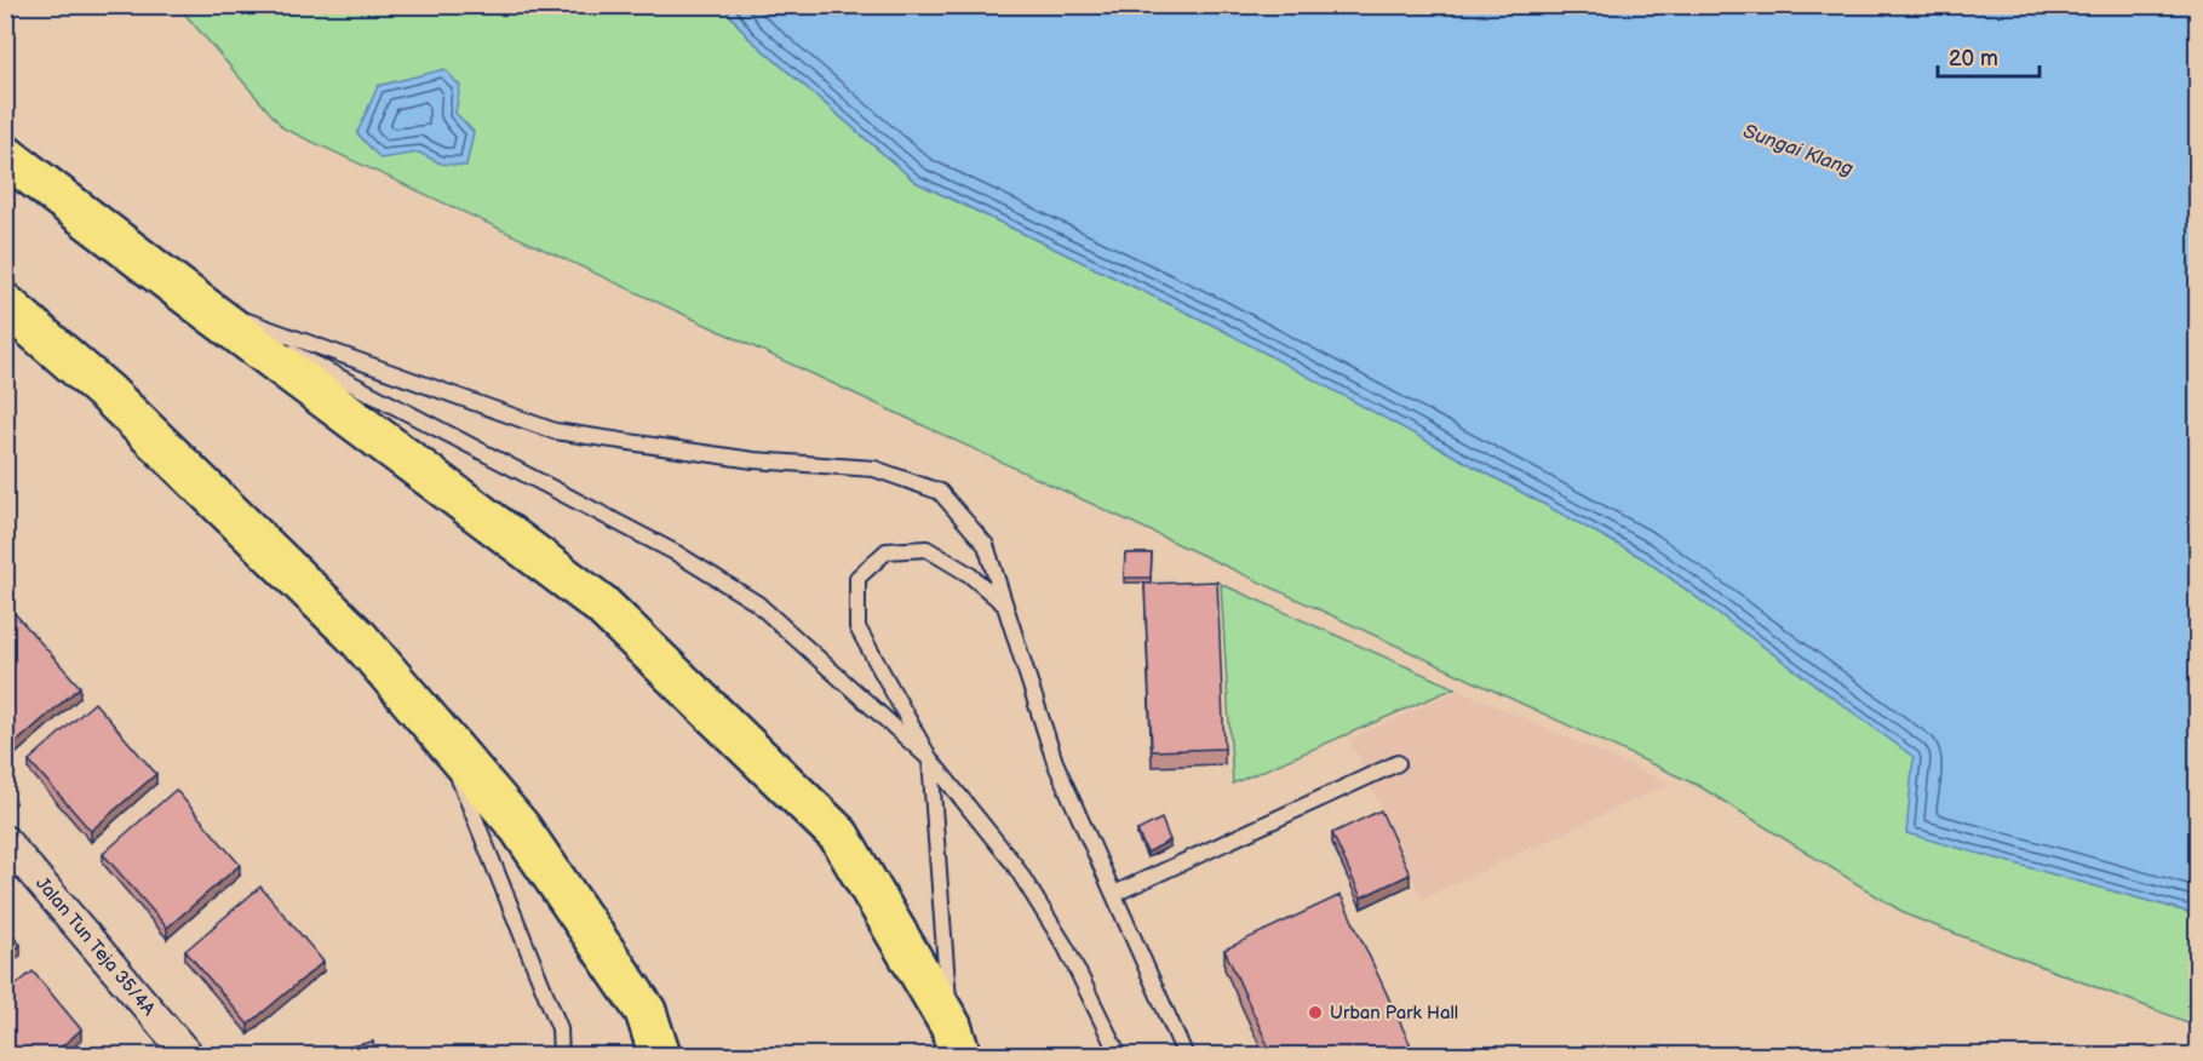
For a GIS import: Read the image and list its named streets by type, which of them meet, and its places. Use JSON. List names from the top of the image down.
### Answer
{
  "streets": {
    "street": ["Jalan Tun Teja 35/4A"]
  },
  "water": ["Sungai Klang"],
  "places": ["Urban Park Hall"],
  "scale_bar": "20 m"
}
